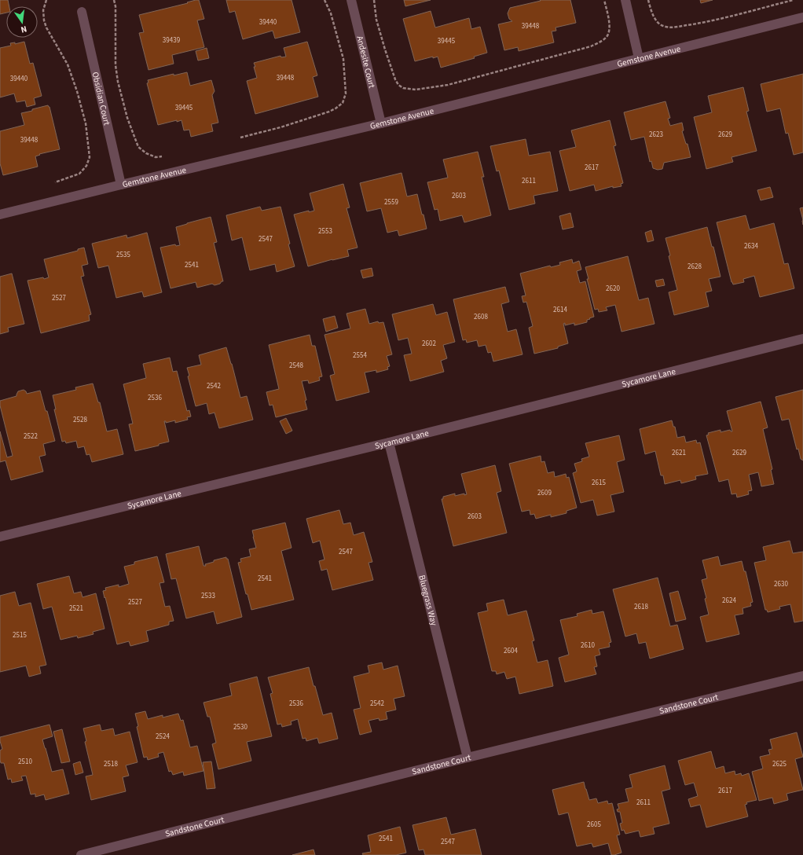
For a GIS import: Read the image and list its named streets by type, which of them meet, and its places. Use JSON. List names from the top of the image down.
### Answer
{
  "streets": {
    "street": [
      "Gemstone Avenue",
      "Andesite Court",
      "Obsidian Court",
      "Sycamore Lane",
      "Bluegrass Way",
      "Sandstone Court"
    ]
  },
  "crossings": [
    ["Gemstone Avenue", "Andesite Court"],
    ["Gemstone Avenue", "Obsidian Court"],
    ["Sycamore Lane", "Bluegrass Way"],
    ["Bluegrass Way", "Sandstone Court"]
  ],
  "house_numbers": [
    "39440",
    "39448",
    "39439",
    "39445",
    "39448",
    "39440",
    "39445",
    "2623",
    "2629",
    "39448",
    "2617",
    "2611",
    "2603",
    "2559",
    "2553",
    "2547",
    "2634",
    "2535",
    "2541",
    "2628",
    "2620",
    "2527",
    "2614",
    "2608",
    "2602",
    "2554",
    "2548",
    "2542",
    "2536",
    "2528",
    "2522",
    "2621",
    "2629",
    "2615",
    "2609",
    "2603",
    "2547",
    "2541",
    "2630",
    "2533",
    "2624",
    "2527",
    "2618",
    "2521",
    "2515",
    "2610",
    "2604",
    "2536",
    "2542",
    "2530",
    "2524",
    "2510",
    "2518",
    "2625",
    "2617",
    "2611",
    "2605",
    "2541",
    "2547"
  ],
  "north": "bottom"
}
